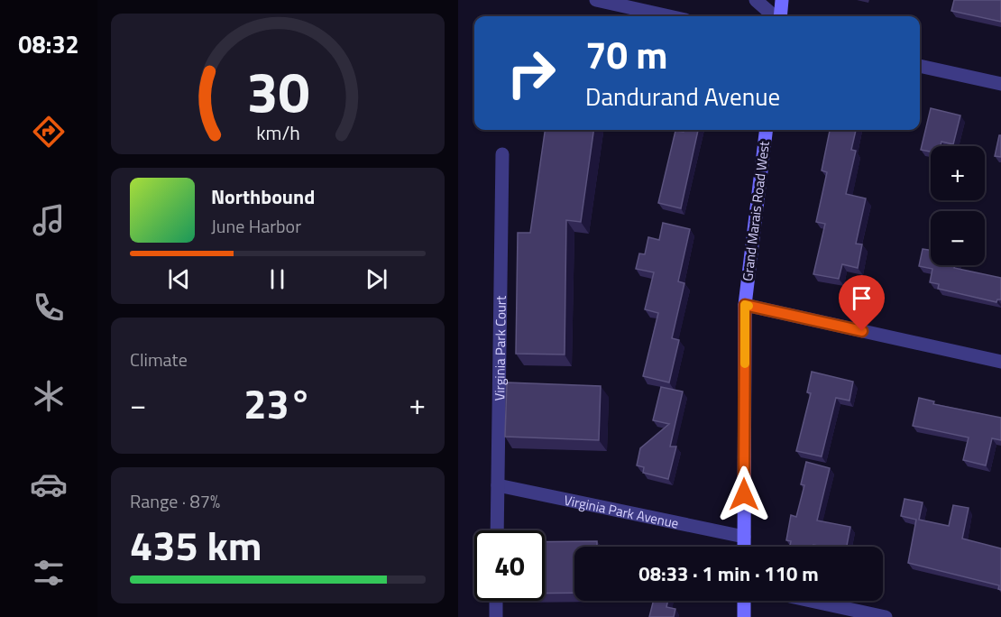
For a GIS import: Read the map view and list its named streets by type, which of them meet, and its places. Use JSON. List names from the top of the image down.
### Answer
{
  "streets": {
    "street": ["Grand Marais Road West", "Virginia Park Court", "Virginia Park Avenue"]
  },
  "crossings": [
    ["Grand Marais Road West", "Virginia Park Avenue"],
    ["Virginia Park Court", "Virginia Park Avenue"]
  ],
  "page": {
    "tabs": "08:32",
    "turn": ["70 m", "Dandurand Avenue"],
    "map_buttons": ["+", "−"],
    "song": ["Northbound", "June Harbor"],
    "tile": [
      "Climate",
      ["Range · 87%", "435 km"]
    ],
    "heat": ["−", "23°", "+"],
    "limit": "40",
    "trip": "08:33 · 1 min · 110 m",
    "gauge": ["30", "km/h"]
  }
}
